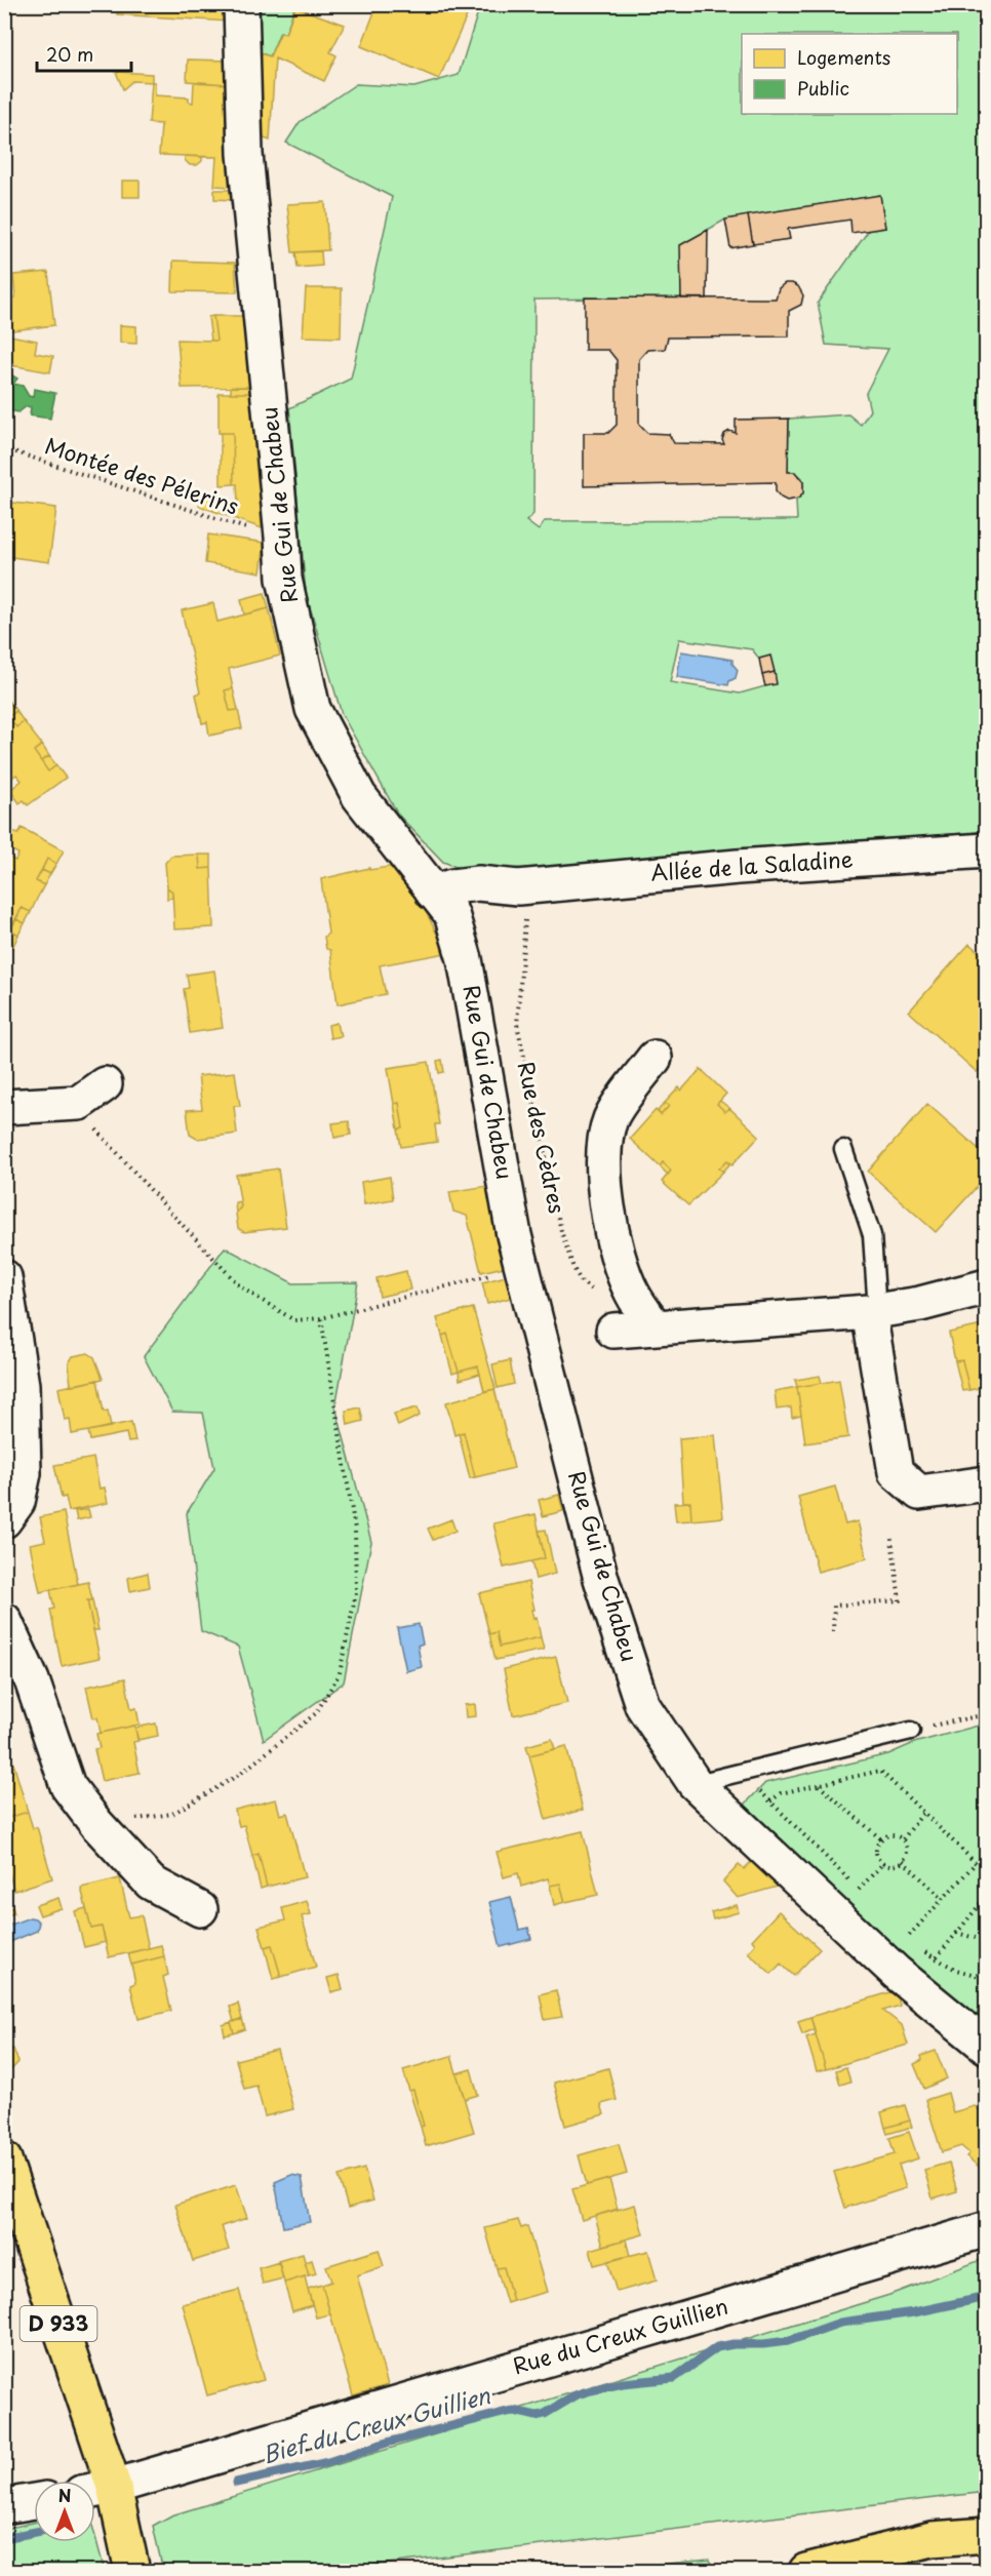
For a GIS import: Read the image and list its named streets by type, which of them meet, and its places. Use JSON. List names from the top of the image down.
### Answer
{
  "streets": {
    "main road": ["D 933"],
    "street": ["Rue Gui de Chabeu", "Allée de la Saladine", "Rue du Creux Guillien"],
    "path": ["Montée des Pélerins", "Rue des Cèdres"]
  },
  "crossings": [
    ["Rue Gui de Chabeu", "Allée de la Saladine"],
    ["Allée de la Saladine", "Rue des Cèdres"],
    ["D 933", "Rue du Creux Guillien"]
  ],
  "water": ["Bief du Creux Guillien"],
  "legend": ["Logements", "Public"],
  "scale_bar": "20 m",
  "north": "top"
}
